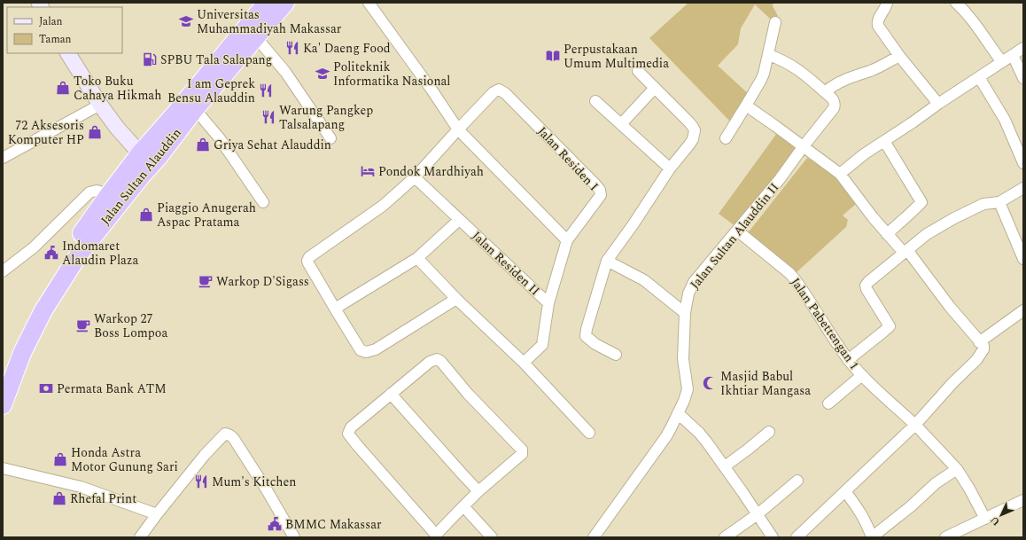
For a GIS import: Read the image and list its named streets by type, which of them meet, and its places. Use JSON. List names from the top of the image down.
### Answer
{
  "streets": {
    "highway": ["Jalan Sultan Alauddin"],
    "street": [
      "Jalan Residen I",
      "Jalan Sultan Alauddin II",
      "Jalan Residen II",
      "Jalan Pabettengan 1"
    ]
  },
  "crossings": [
    ["Jalan Residen I", "Jalan Residen II"],
    ["Jalan Sultan Alauddin II", "Jalan Pabettengan 1"]
  ],
  "places": {
    "school or university": ["Universitas Muhammadiyah Makassar", "Politeknik Informatika Nasional"],
    "restaurant": [
      "Ka' Daeng Food",
      "I am Geprek Bensu Alauddin",
      "Warung Pangkep Talsalapang",
      "Mum's Kitchen"
    ],
    "library": ["Perpustakaan Umum Multimedia"],
    "fuel station": ["SPBU Tala Salapang"],
    "shop": [
      "Toko Buku Cahaya Hikmah",
      "72 Aksesoris Komputer HP",
      "Griya Sehat Alauddin",
      "Piaggio Anugerah Aspac Pratama",
      "Honda Astra Motor Gunung Sari",
      "Rhefal Print"
    ],
    "hotel": ["Pondok Mardhiyah"],
    "public building": ["Indomaret Alaudin Plaza", "BMMC Makassar"],
    "cafe": ["Warkop D'Sigass", "Warkop 27 Boss Lompoa"],
    "mosque": ["Masjid Babul Ikhtiar Mangasa"],
    "bank": ["Permata Bank ATM"]
  },
  "legend": ["Jalan", "Taman"],
  "north": "bottom left"
}
